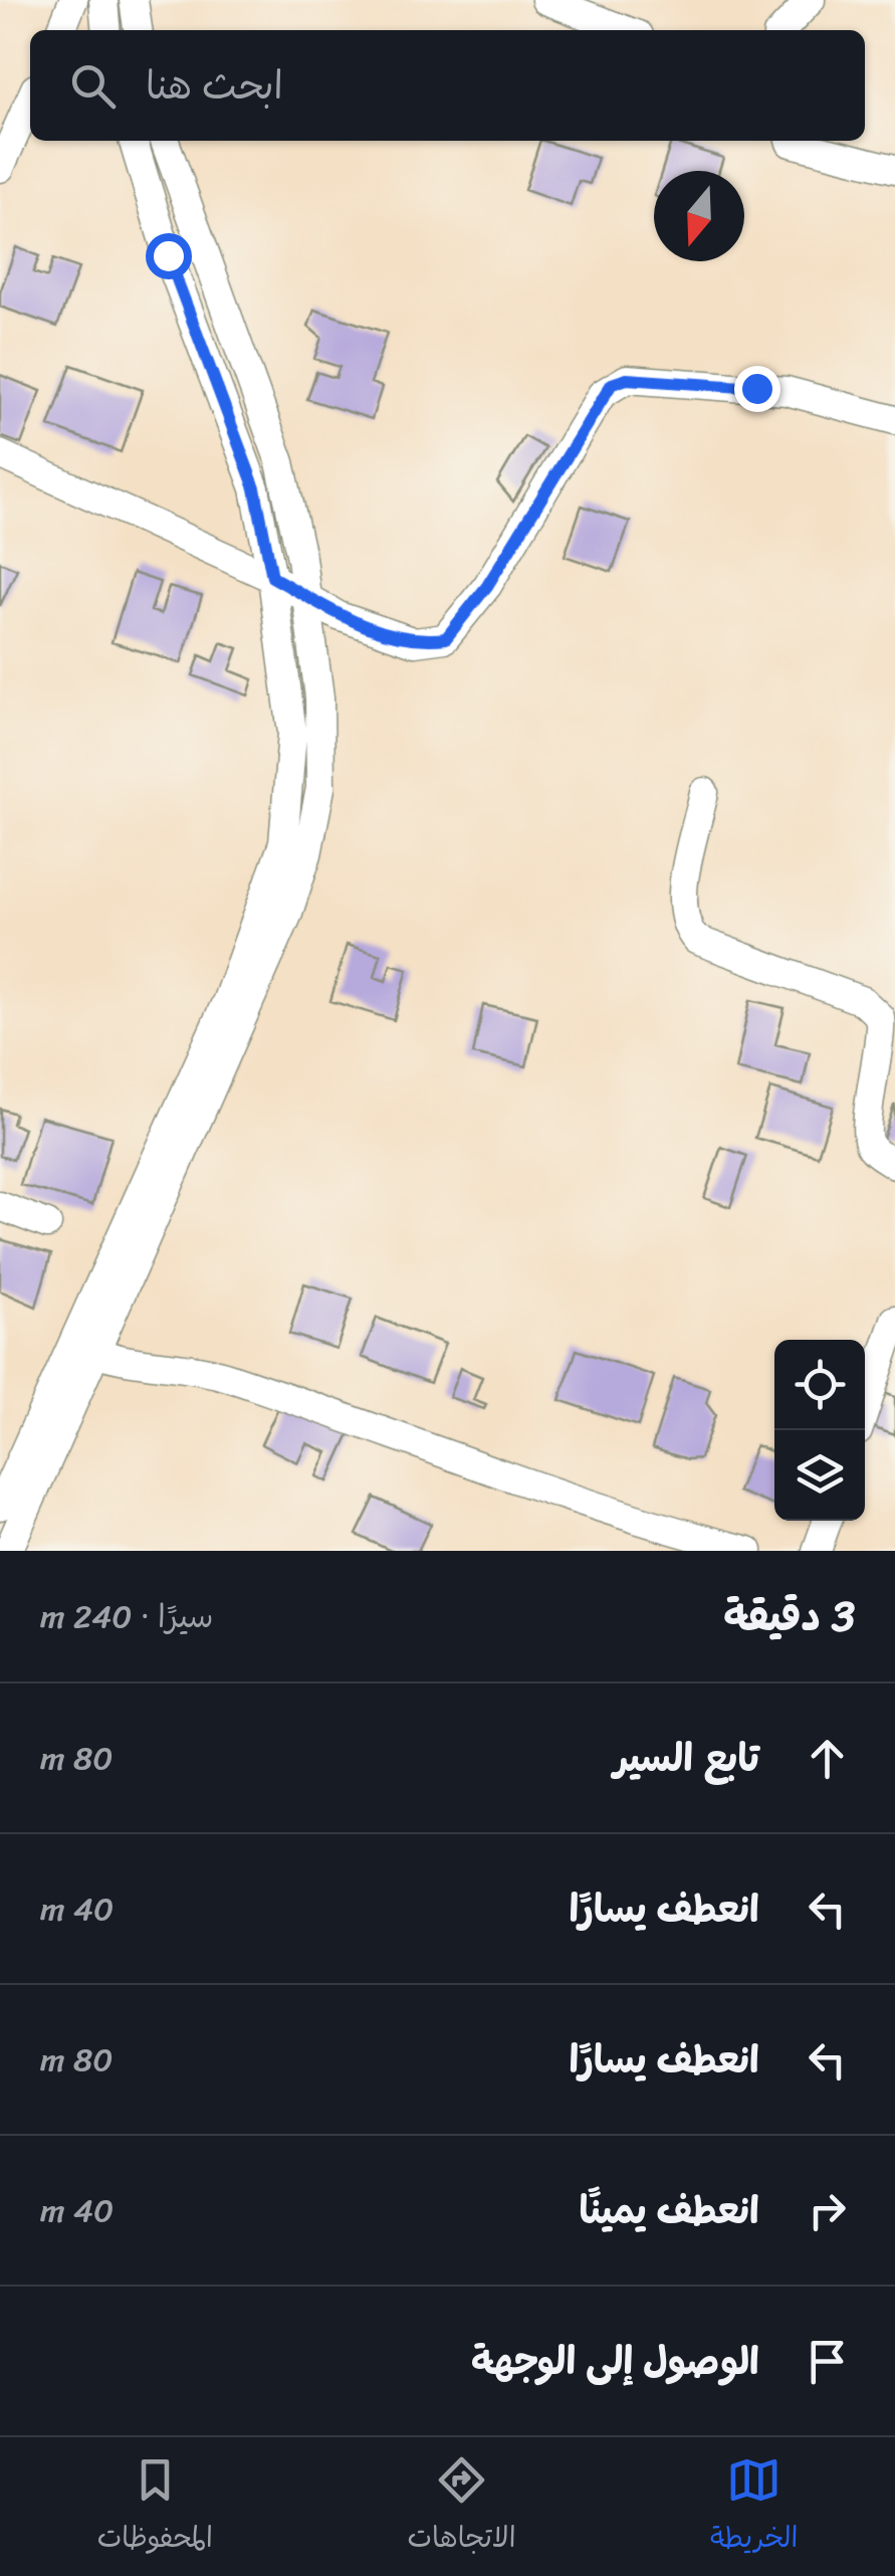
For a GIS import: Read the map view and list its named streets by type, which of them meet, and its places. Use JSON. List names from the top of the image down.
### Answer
{
  "north": "bottom",
  "page": {
    "search": "ابحث هنا",
    "heading": ["3 دقيقة", "سيرًا · 240 m"],
    "list": [
      ["تابع السير", "80 m"],
      ["انعطف يسارًا", "40 m"],
      ["انعطف يسارًا", "80 m"],
      ["انعطف يمينًا", "40 m"],
      "الوصول إلى الوجهة"
    ],
    "nav": ["الخريطة", "الاتجاهات", "المحفوظات"]
  }
}
